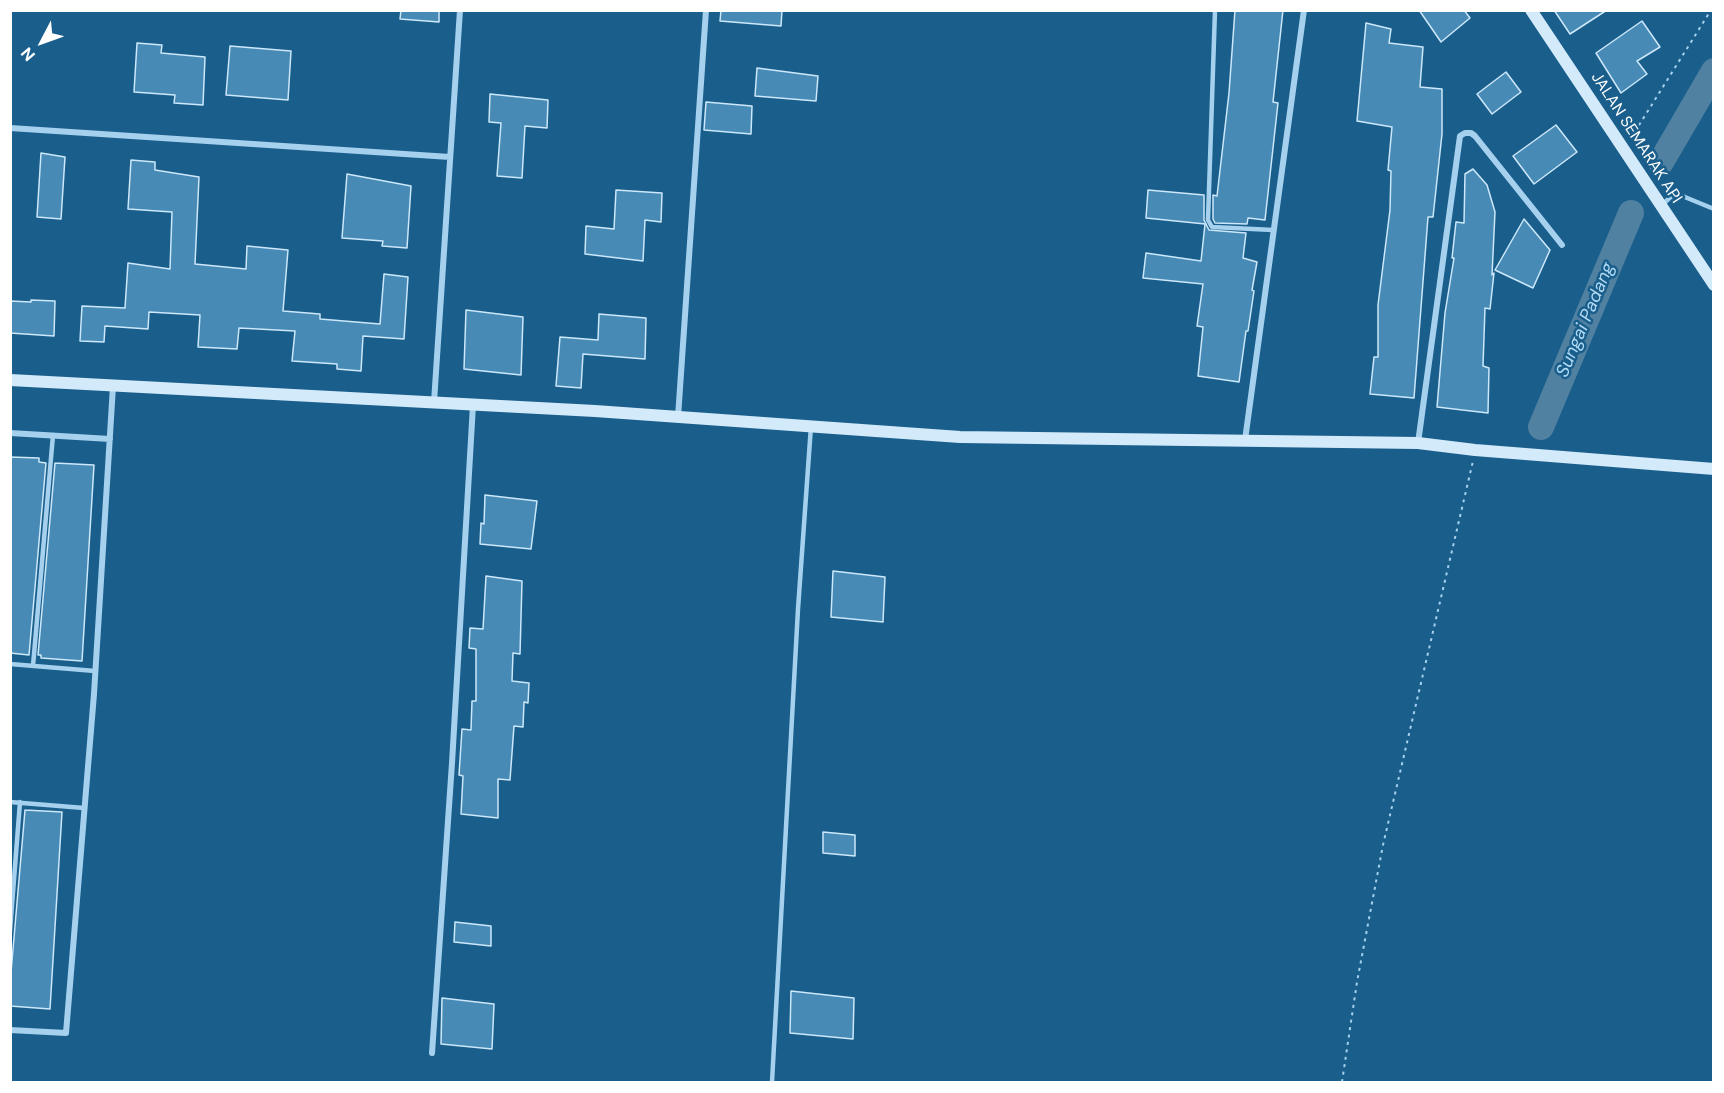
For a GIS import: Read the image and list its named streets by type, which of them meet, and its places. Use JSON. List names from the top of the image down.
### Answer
{
  "streets": {
    "street": ["JALAN SEMARAK API"]
  },
  "water": ["Sungai Padang"],
  "north": "bottom left"
}
